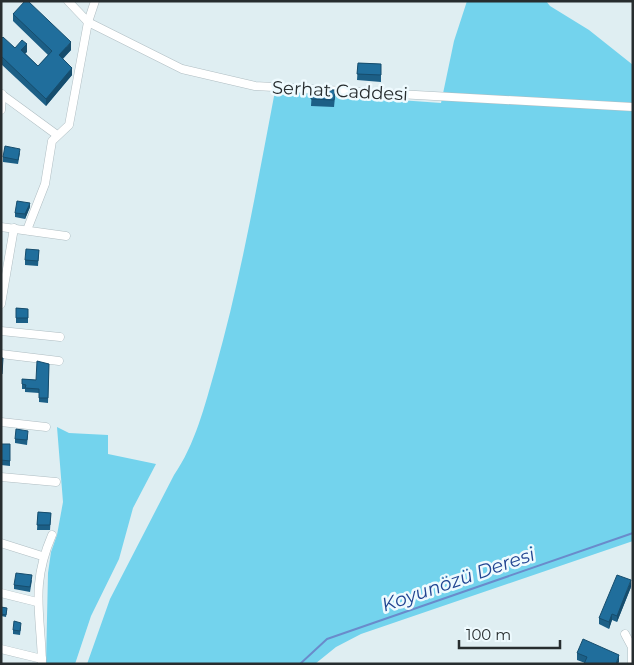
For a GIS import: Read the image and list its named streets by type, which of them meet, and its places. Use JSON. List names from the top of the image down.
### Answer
{
  "streets": {
    "street": ["Serhat Caddesi"]
  },
  "water": ["Koyunözü Deresi"],
  "scale_bar": "100 m"
}
